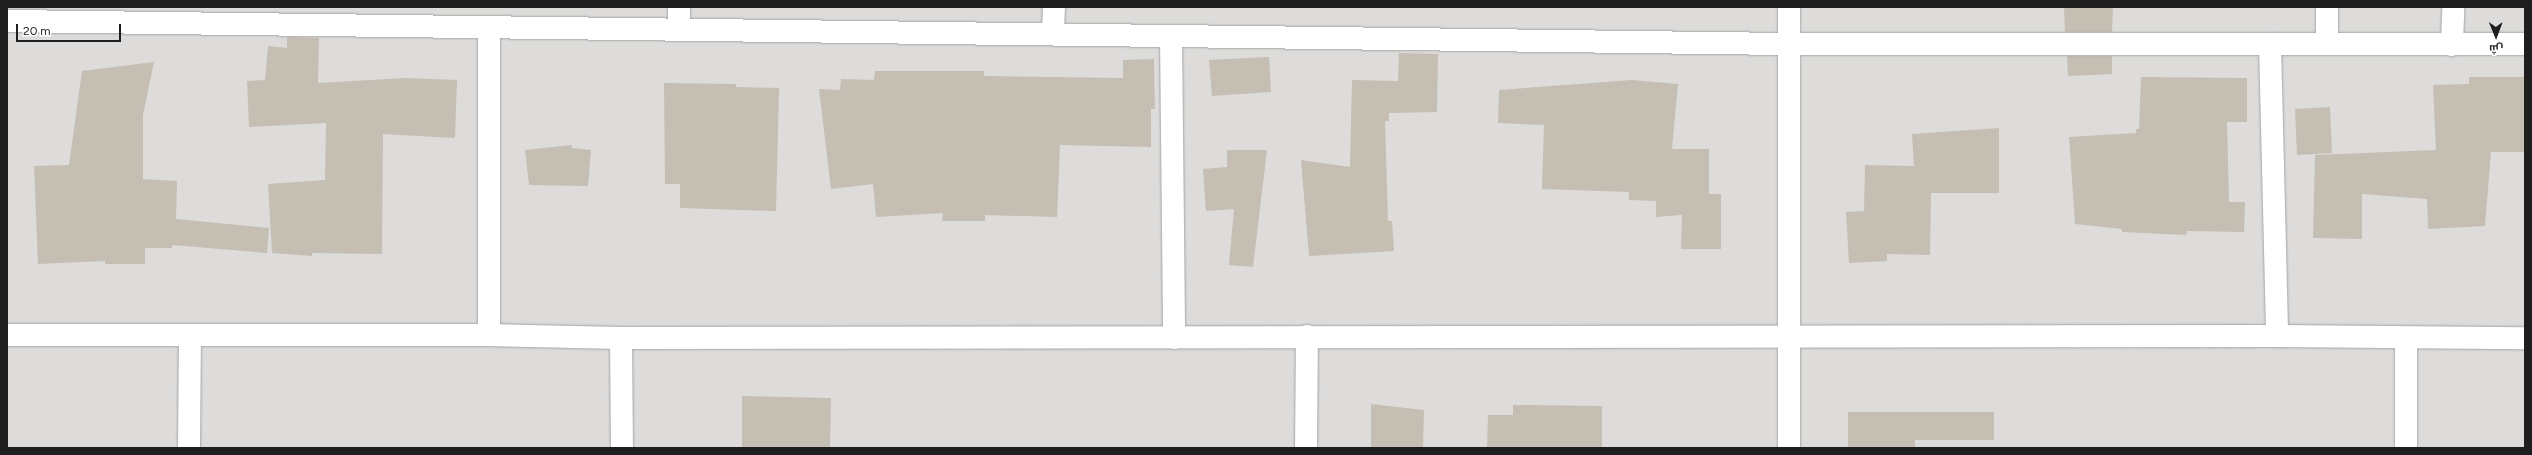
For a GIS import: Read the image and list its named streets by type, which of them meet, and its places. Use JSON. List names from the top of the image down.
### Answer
{
  "scale_bar": "20 m",
  "north": "bottom"
}
